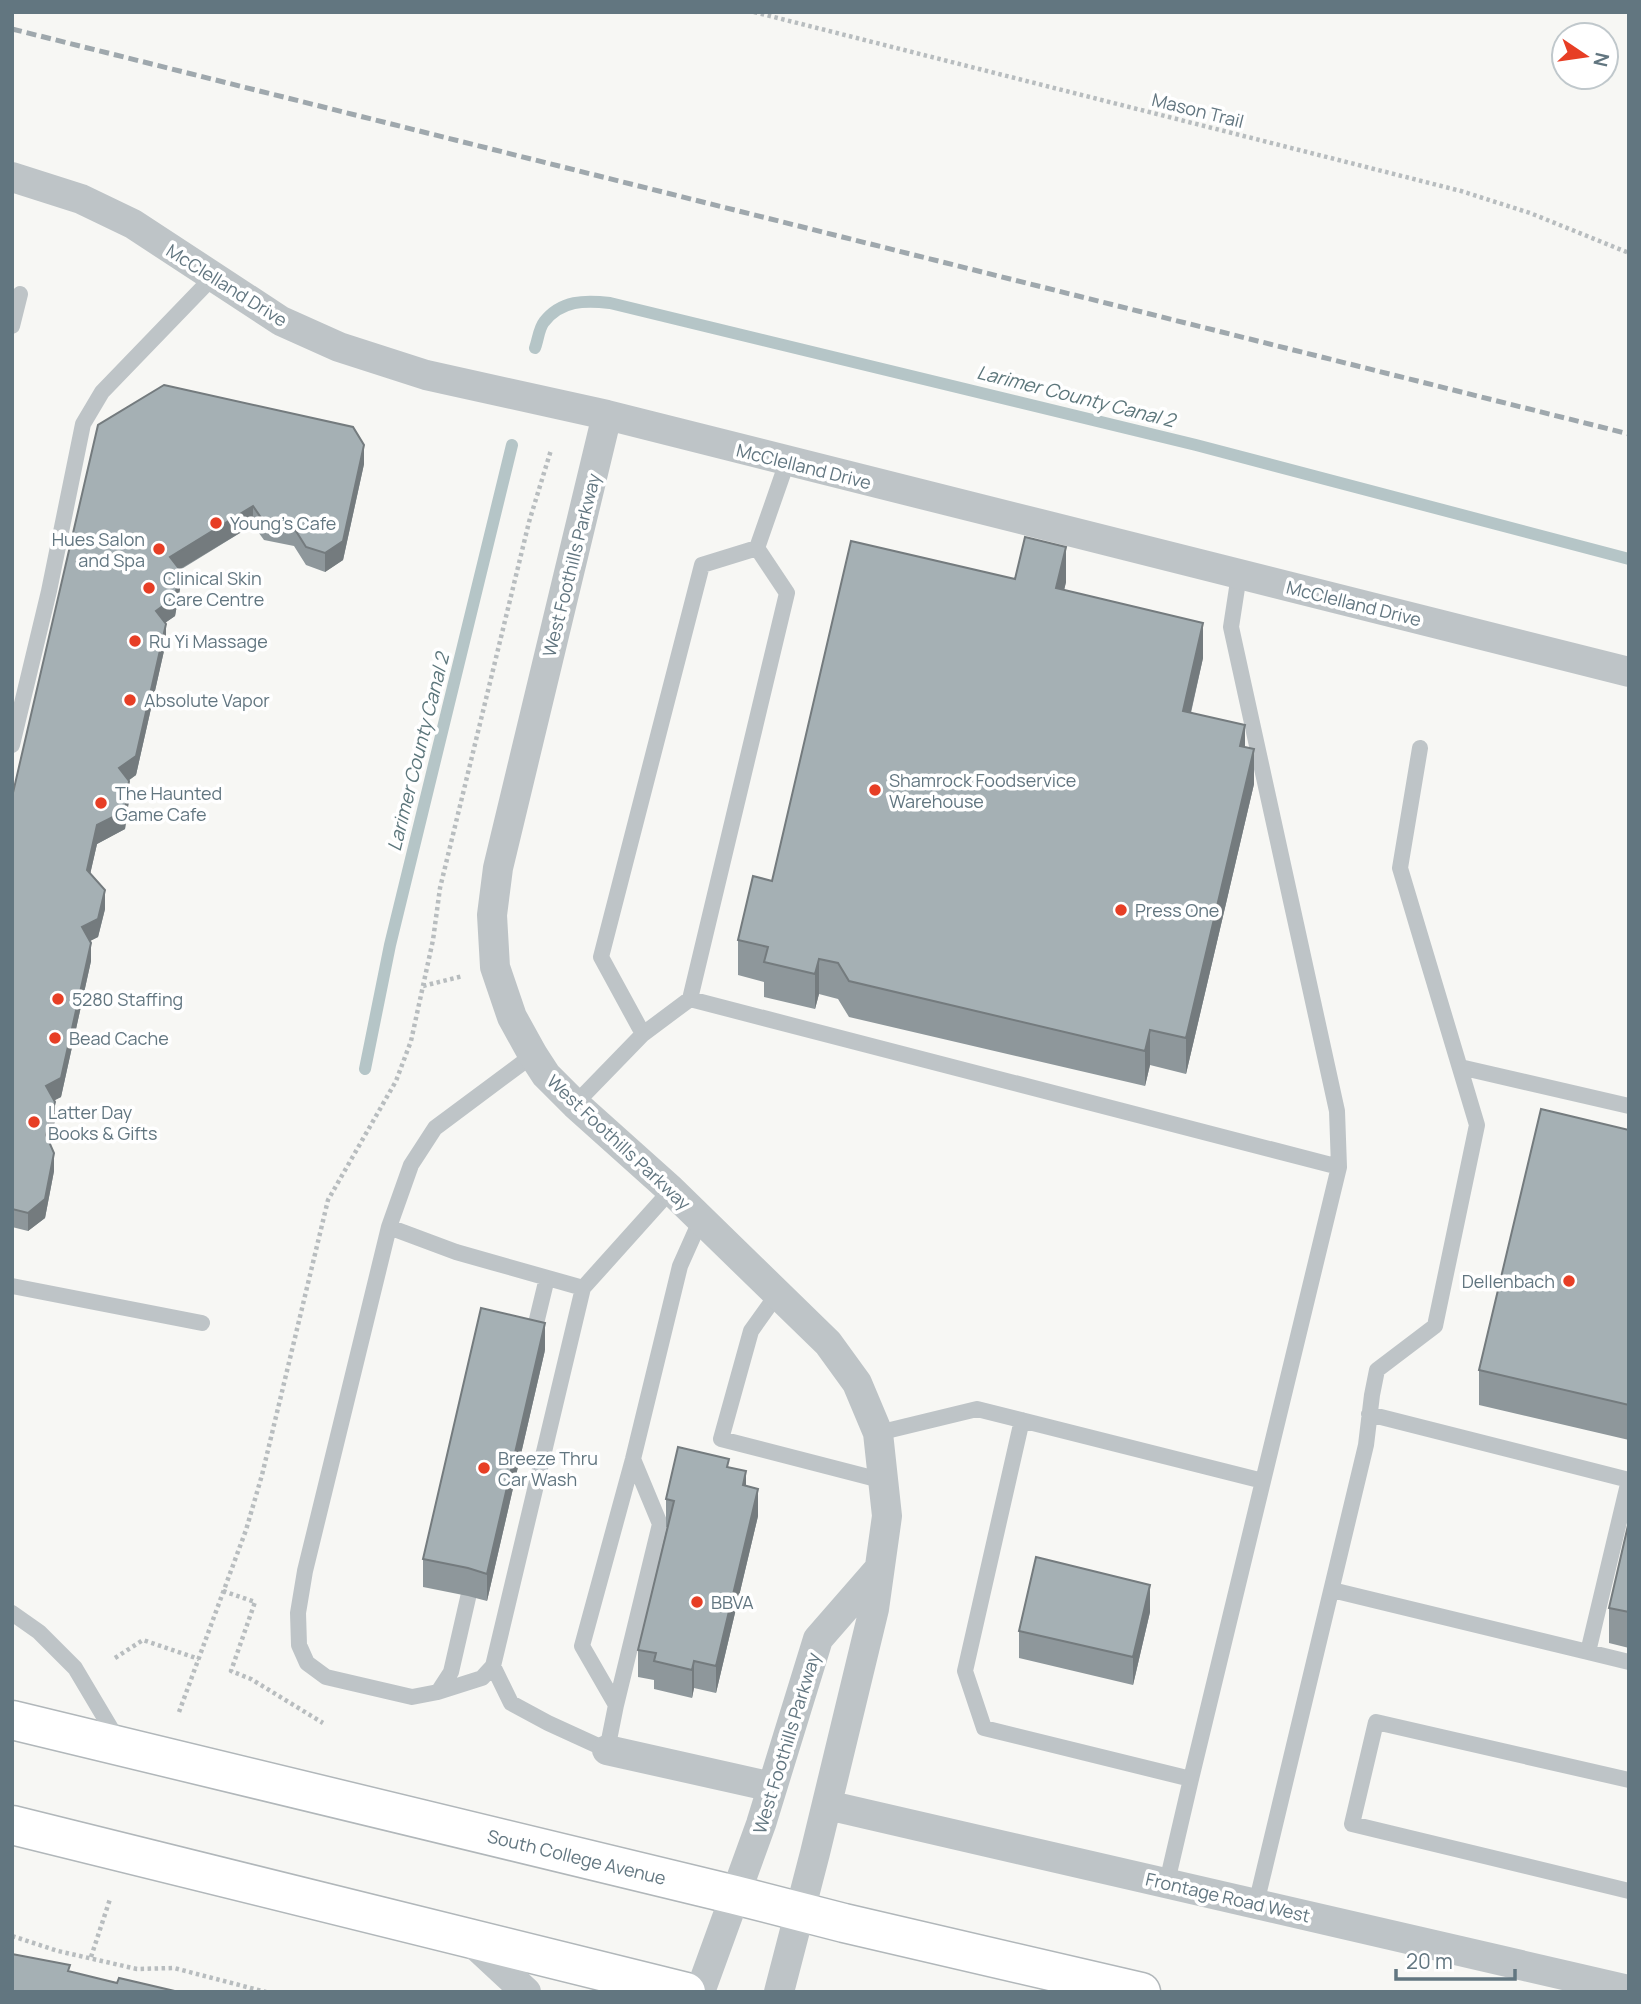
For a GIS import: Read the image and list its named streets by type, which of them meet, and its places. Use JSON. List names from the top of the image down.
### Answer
{
  "streets": {
    "highway": ["South College Avenue"],
    "street": ["McClelland Drive", "West Foothills Parkway", "Frontage Road West"],
    "path": ["Mason Trail"]
  },
  "crossings": [
    ["McClelland Drive", "West Foothills Parkway"],
    ["West Foothills Parkway", "South College Avenue"],
    ["West Foothills Parkway", "Frontage Road West"]
  ],
  "water": ["Larimer County Canal 2"],
  "places": [
    "Young's Cafe",
    "Hues Salon and Spa",
    "Clinical Skin Care Centre",
    "Ru Yi Massage",
    "Absolute Vapor",
    "Shamrock Foodservice Warehouse",
    "The Haunted Game Cafe",
    "Press One",
    "5280 Staffing",
    "Bead Cache",
    "Latter Day Books & Gifts",
    "Dellenbach",
    "Breeze Thru Car Wash",
    "BBVA"
  ],
  "scale_bar": "20 m",
  "north": "right"
}
